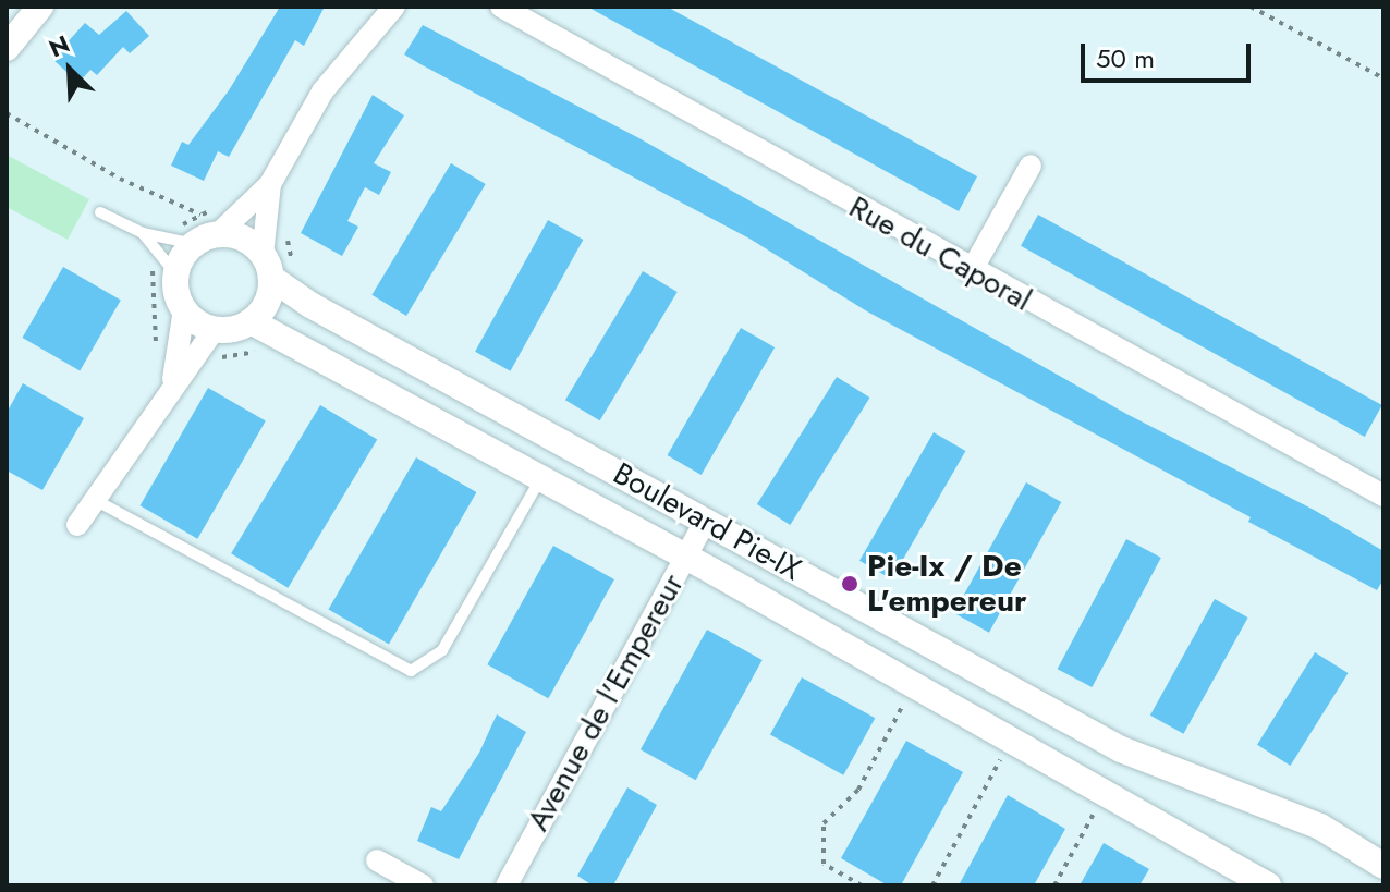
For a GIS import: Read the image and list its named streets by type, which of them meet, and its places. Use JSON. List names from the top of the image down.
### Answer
{
  "streets": {
    "street": ["Rue du Caporal", "Boulevard Pie-IX", "Avenue de l'Empereur"]
  },
  "crossings": [
    ["Boulevard Pie-IX", "Avenue de l'Empereur"]
  ],
  "places": ["Pie-Ix / De L'empereur"],
  "scale_bar": "50 m",
  "north": "top left"
}
